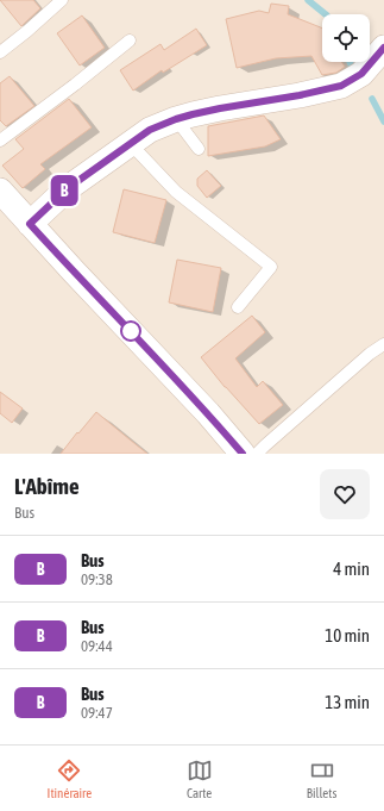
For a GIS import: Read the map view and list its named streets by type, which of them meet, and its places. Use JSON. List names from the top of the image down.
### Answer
{
  "lines": ["bus line B"],
  "page": {
    "on_map": "B",
    "heading": ["L'Abîme", "Bus"],
    "list": [
      {
        "mark": "B",
        "name": "Bus",
        "note": "09:38",
        "value": "4 min"
      },
      {
        "mark": "B",
        "name": "Bus",
        "note": "09:44",
        "value": "10 min"
      },
      {
        "mark": "B",
        "name": "Bus",
        "note": "09:47",
        "value": "13 min"
      }
    ],
    "tabs": ["Itinéraire", "Carte", "Billets"]
  }
}
